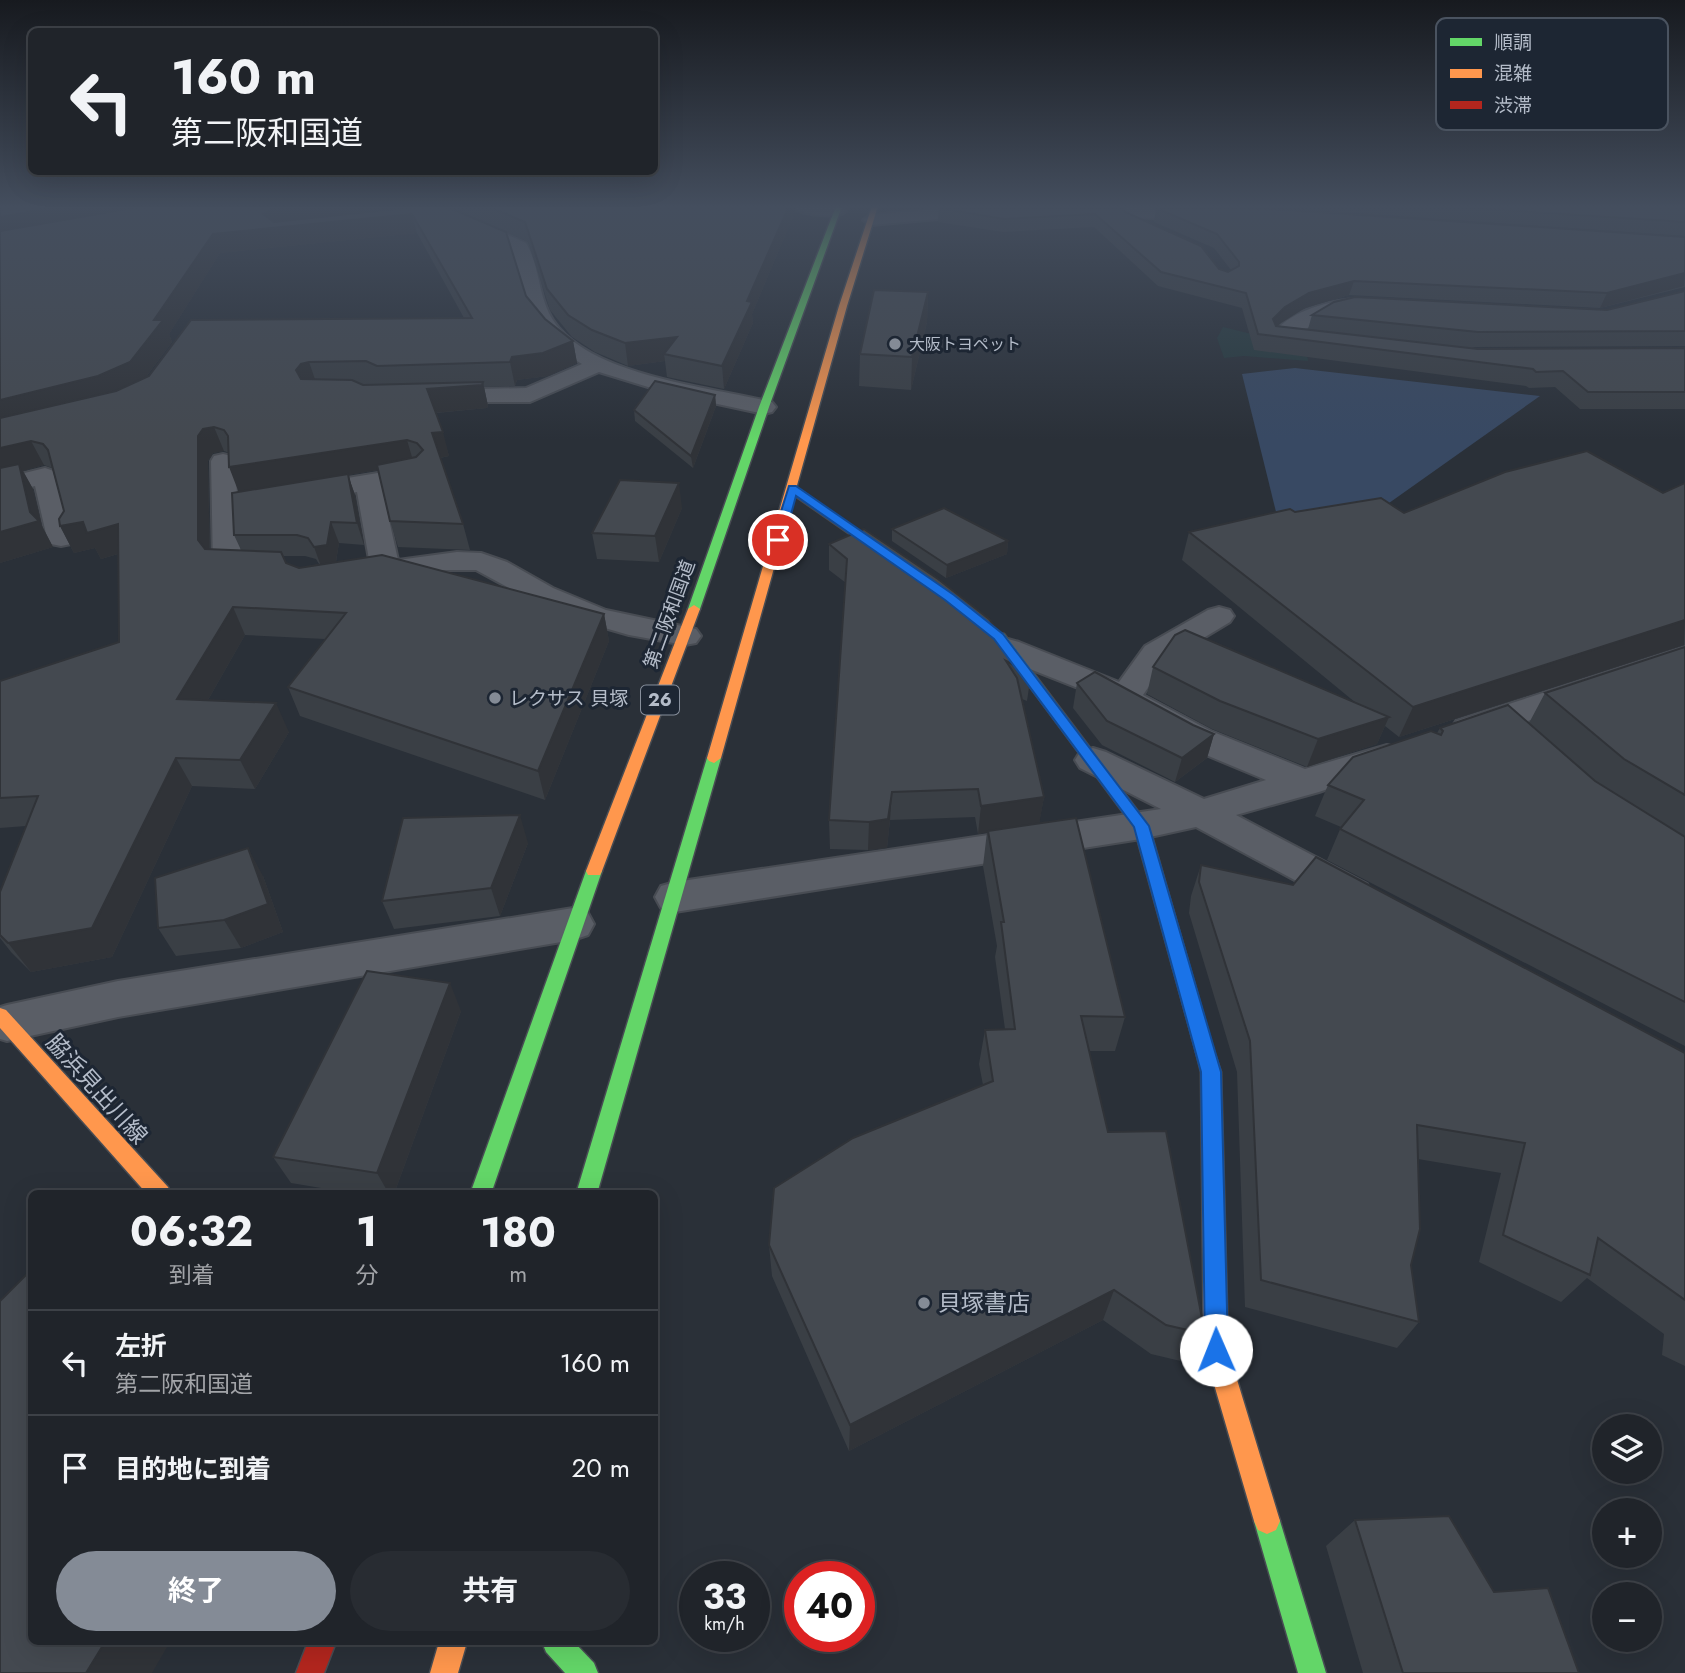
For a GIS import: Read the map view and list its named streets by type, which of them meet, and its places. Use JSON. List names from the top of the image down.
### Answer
{
  "streets": {
    "main road": ["第二阪和国道", "26", "脇浜見出川線"]
  },
  "places": ["大阪トヨペット", "レクサス 貝塚", "貝塚書店"],
  "legend": ["順調", "混雑", "渋滞"],
  "page": {
    "turn": ["160 m", "第二阪和国道"],
    "eta": [
      "06:32",
      "到着",
      "1",
      "分",
      "180",
      "m"
    ],
    "list": [
      {
        "name": "左折",
        "note": "第二阪和国道",
        "value": "160 m"
      },
      {
        "name": "目的地に到着",
        "value": "20 m"
      }
    ],
    "map_buttons": ["+", "−"],
    "buttons": ["終了", "共有"],
    "speed": "33 km/h",
    "limit": "40"
  }
}
